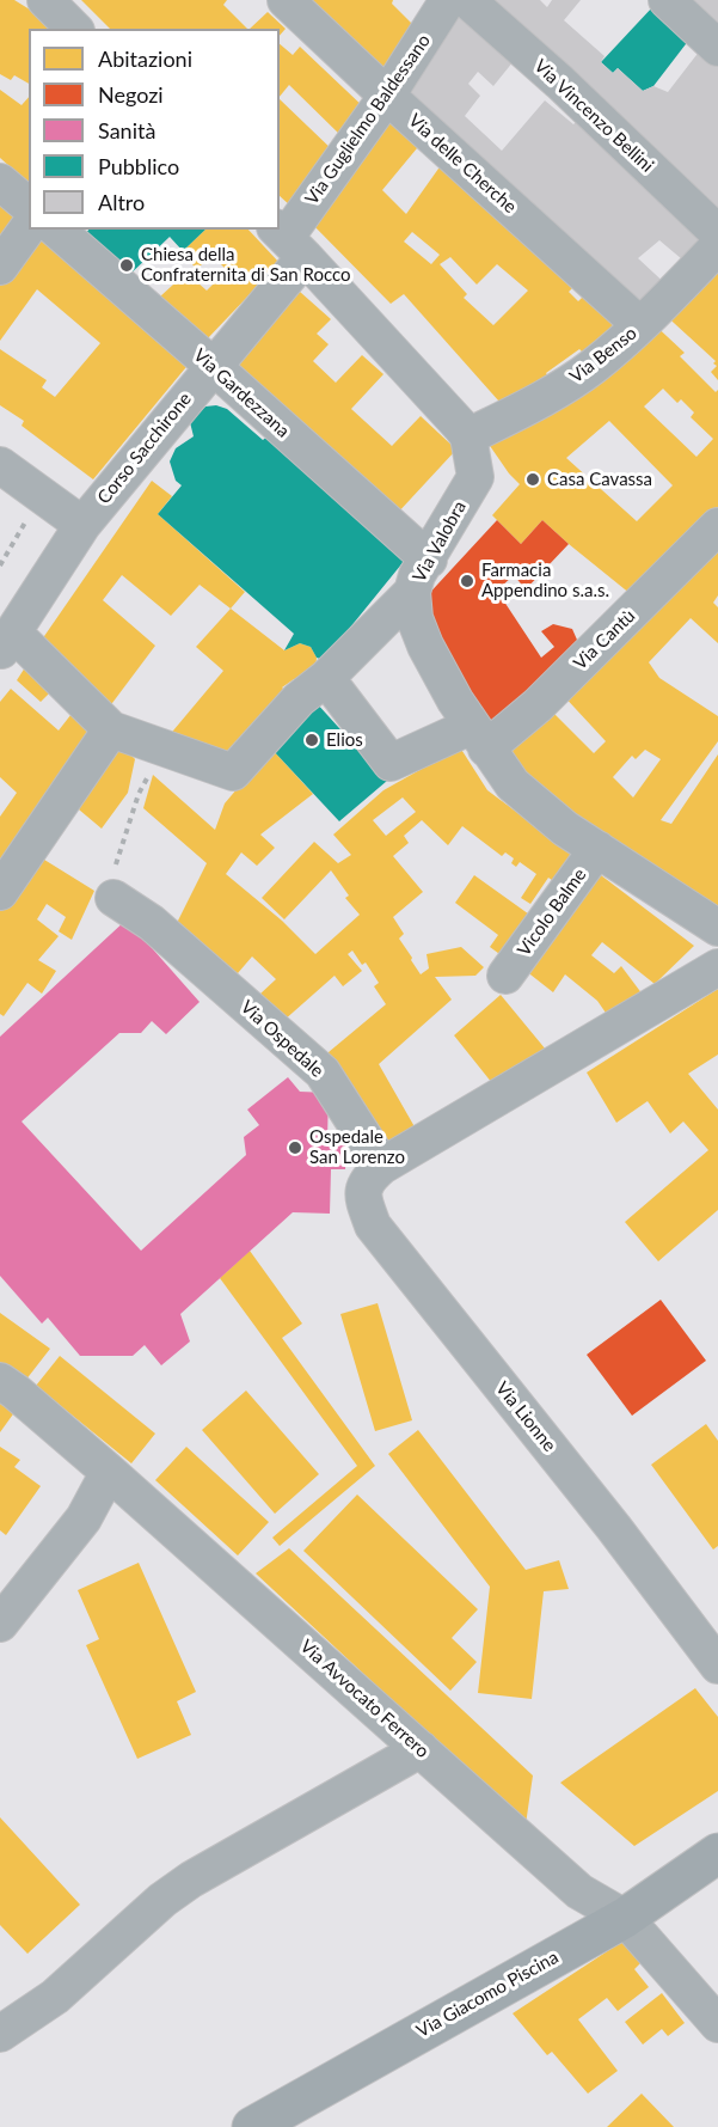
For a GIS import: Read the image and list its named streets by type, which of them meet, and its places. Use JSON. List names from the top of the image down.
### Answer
{
  "streets": {
    "main road": ["Via Giacomo Piscina"],
    "street": [
      "Via Vincenzo Bellini",
      "Via Guglielmo Baldessano",
      "Via delle Cherche",
      "Via Benso",
      "Via Gardezzana",
      "Corso Sacchirone",
      "Via Valobra",
      "Via Cantù",
      "Vicolo Balme",
      "Via Ospedale",
      "Via Lionne",
      "Via Avvocato Ferrero"
    ]
  },
  "crossings": [
    ["Via Guglielmo Baldessano", "Via delle Cherche"],
    ["Via Guglielmo Baldessano", "Corso Sacchirone"],
    ["Via delle Cherche", "Via Benso"],
    ["Via Benso", "Via Valobra"],
    ["Via Gardezzana", "Corso Sacchirone"],
    ["Via Gardezzana", "Via Valobra"],
    ["Via Valobra", "Via Cantù"],
    ["Via Valobra", "Vicolo Balme"],
    ["Via Ospedale", "Via Lionne"],
    ["Via Avvocato Ferrero", "Via Giacomo Piscina"]
  ],
  "places": [
    "Chiesa della Confraternita di San Rocco",
    "Casa Cavassa",
    "Farmacia Appendino s.a.s.",
    "Elios",
    "Ospedale San Lorenzo"
  ],
  "legend": [
    "Abitazioni",
    "Negozi",
    "Sanità",
    "Pubblico",
    "Altro"
  ]
}
